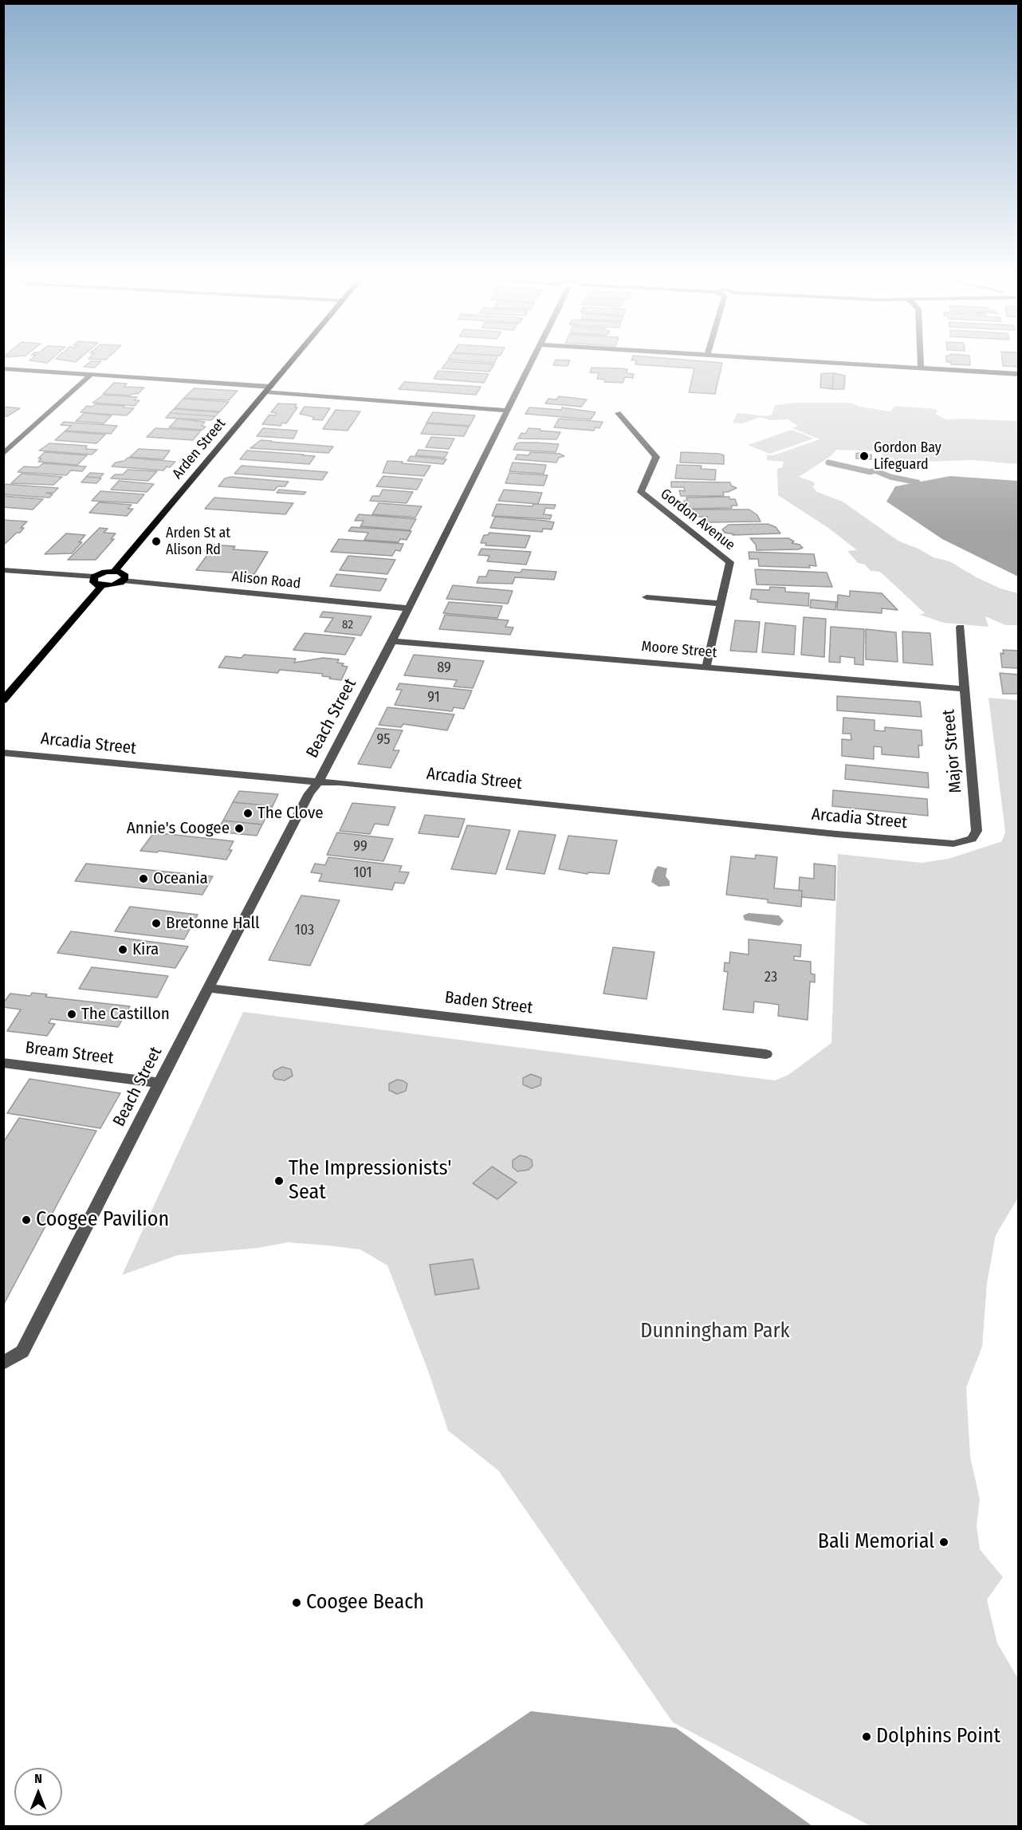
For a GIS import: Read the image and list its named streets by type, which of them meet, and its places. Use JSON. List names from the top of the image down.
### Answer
{
  "streets": {
    "main road": ["Arden Street"],
    "street": [
      "Gordon Avenue",
      "Alison Road",
      "Moore Street",
      "Beach Street",
      "Arcadia Street",
      "Major Street",
      "Baden Street",
      "Bream Street"
    ]
  },
  "crossings": [
    ["Gordon Avenue", "Moore Street"],
    ["Alison Road", "Beach Street"],
    ["Moore Street", "Beach Street"],
    ["Moore Street", "Major Street"],
    ["Beach Street", "Arcadia Street"],
    ["Beach Street", "Baden Street"],
    ["Beach Street", "Bream Street"],
    ["Arcadia Street", "Major Street"]
  ],
  "parks": ["Dunningham Park"],
  "places": [
    "Gordon Bay Lifeguard",
    "Arden St at Alison Rd",
    "The Clove",
    "Annie's Coogee",
    "Oceania",
    "Bretonne Hall",
    "Kira",
    "The Castillon",
    "The Impressionists' Seat",
    "Coogee Pavilion",
    "Bali Memorial",
    "Coogee Beach",
    "Dolphins Point"
  ],
  "house_numbers": [
    "82",
    "89",
    "91",
    "95",
    "99",
    "101",
    "103",
    "23"
  ],
  "north": "top"
}
